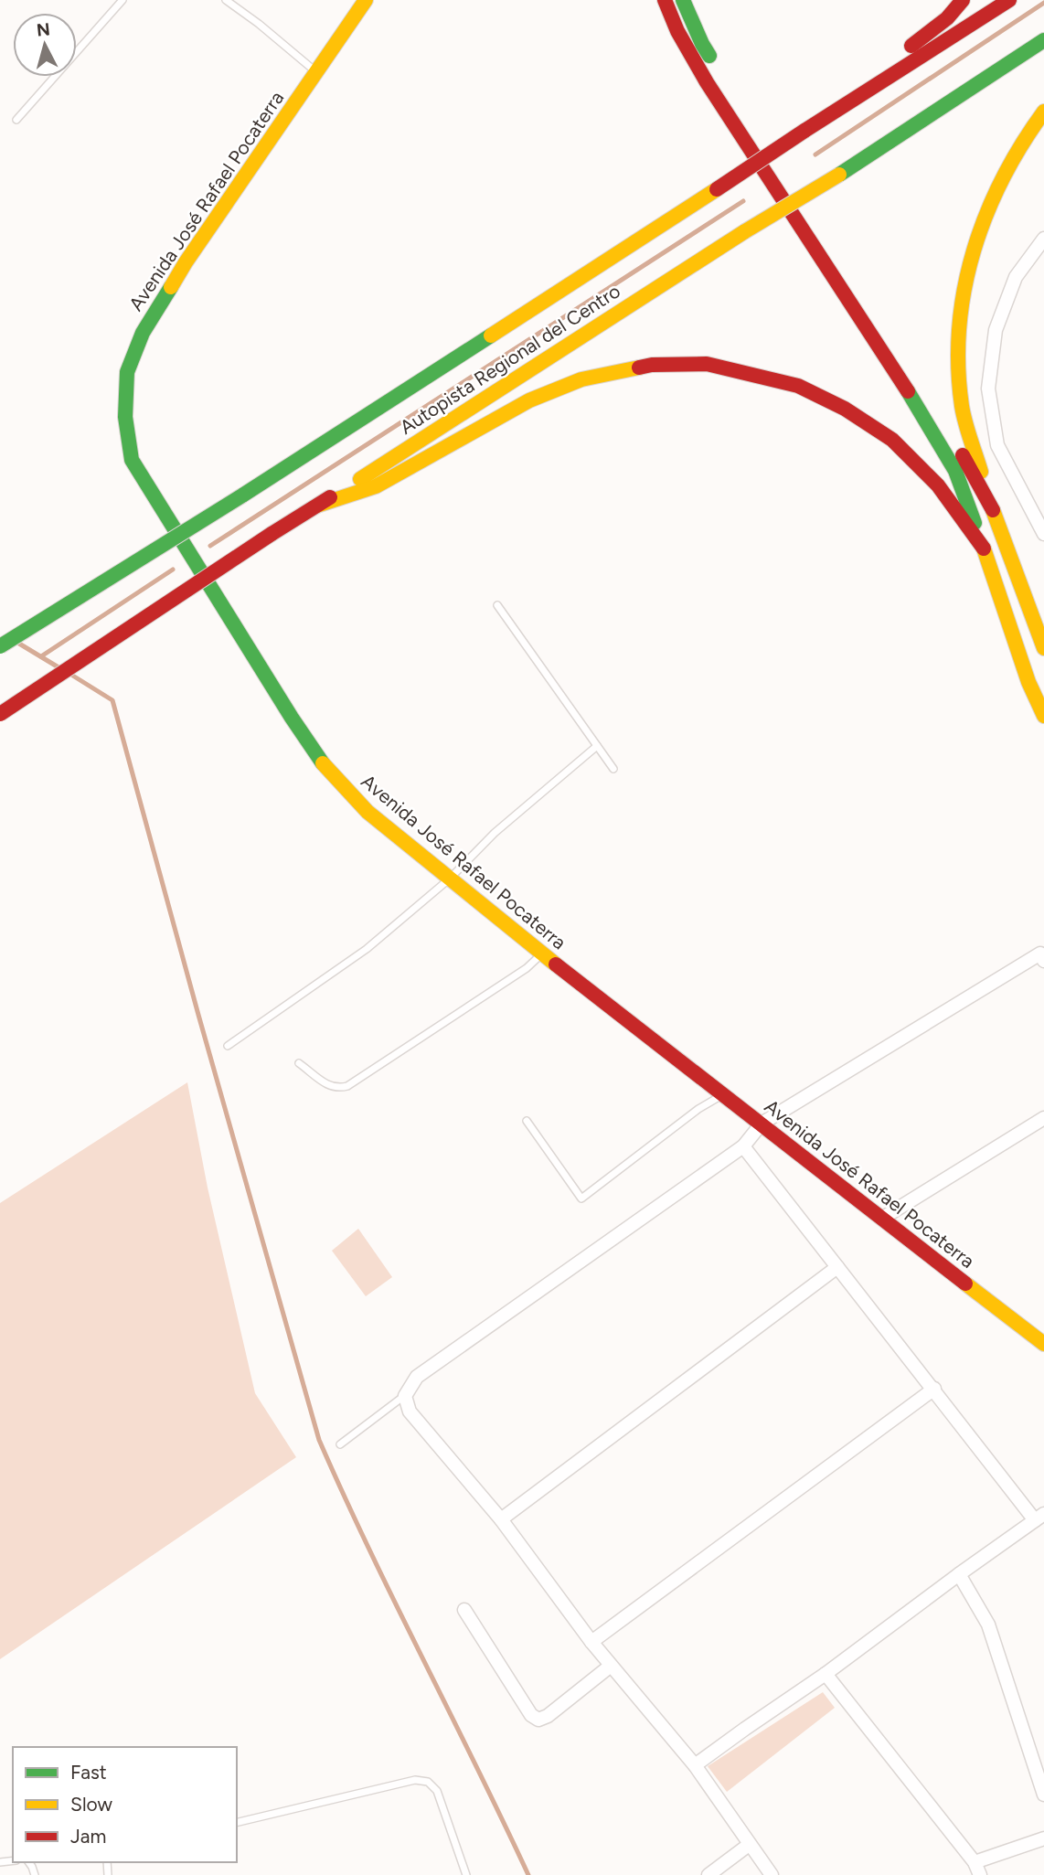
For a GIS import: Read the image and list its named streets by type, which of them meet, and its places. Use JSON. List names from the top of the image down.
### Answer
{
  "streets": {
    "main road": ["Avenida José Rafael Pocaterra", "Autopista Regional del Centro"]
  },
  "legend": ["Fast", "Slow", "Jam"],
  "north": "top"
}
